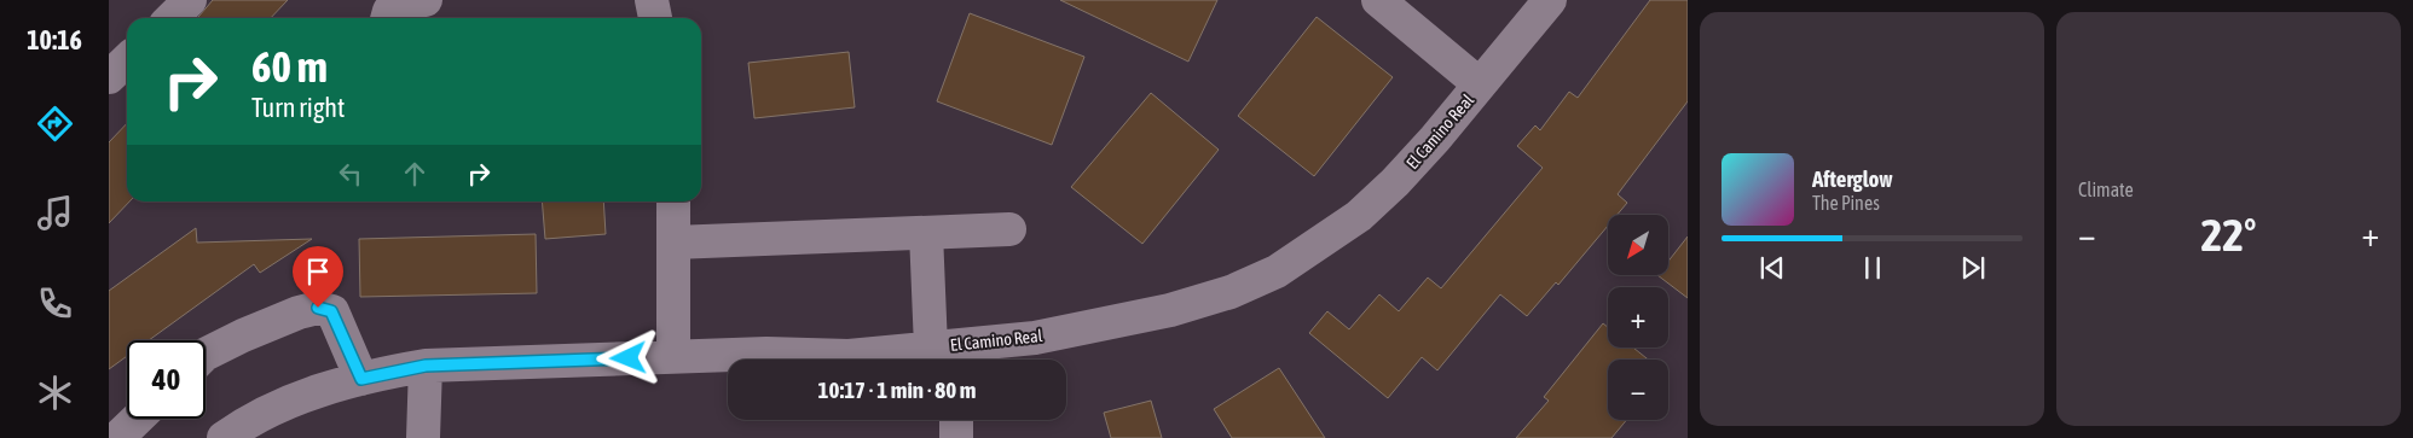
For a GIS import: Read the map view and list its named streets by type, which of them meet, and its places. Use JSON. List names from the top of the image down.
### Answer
{
  "streets": {
    "street": ["El Camino Real"]
  },
  "north": "bottom left",
  "page": {
    "tabs": "10:16",
    "tile": "Climate",
    "turn": ["60 m", "Turn right"],
    "song": ["Afterglow", "The Pines"],
    "heat": ["−", "22°", "+"],
    "map_buttons": ["+", "−"],
    "limit": "40",
    "trip": "10:17 · 1 min · 80 m"
  }
}
